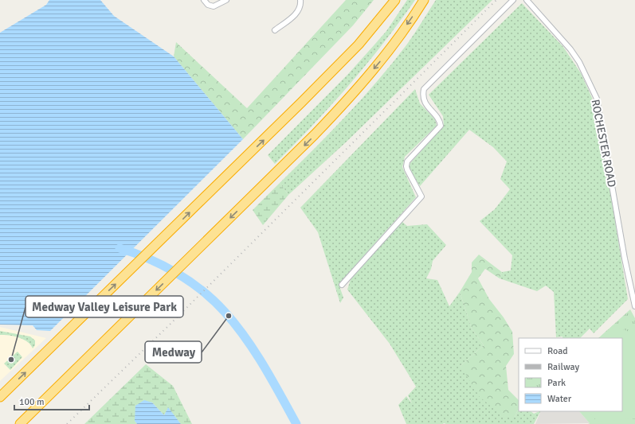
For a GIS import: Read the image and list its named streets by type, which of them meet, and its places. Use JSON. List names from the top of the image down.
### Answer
{
  "streets": {
    "street": ["ROCHESTER ROAD"]
  },
  "places": ["Medway", "Medway Valley Leisure Park"],
  "legend": [
    "Road",
    "Railway",
    "Park",
    "Water"
  ],
  "scale_bar": "100 m"
}
